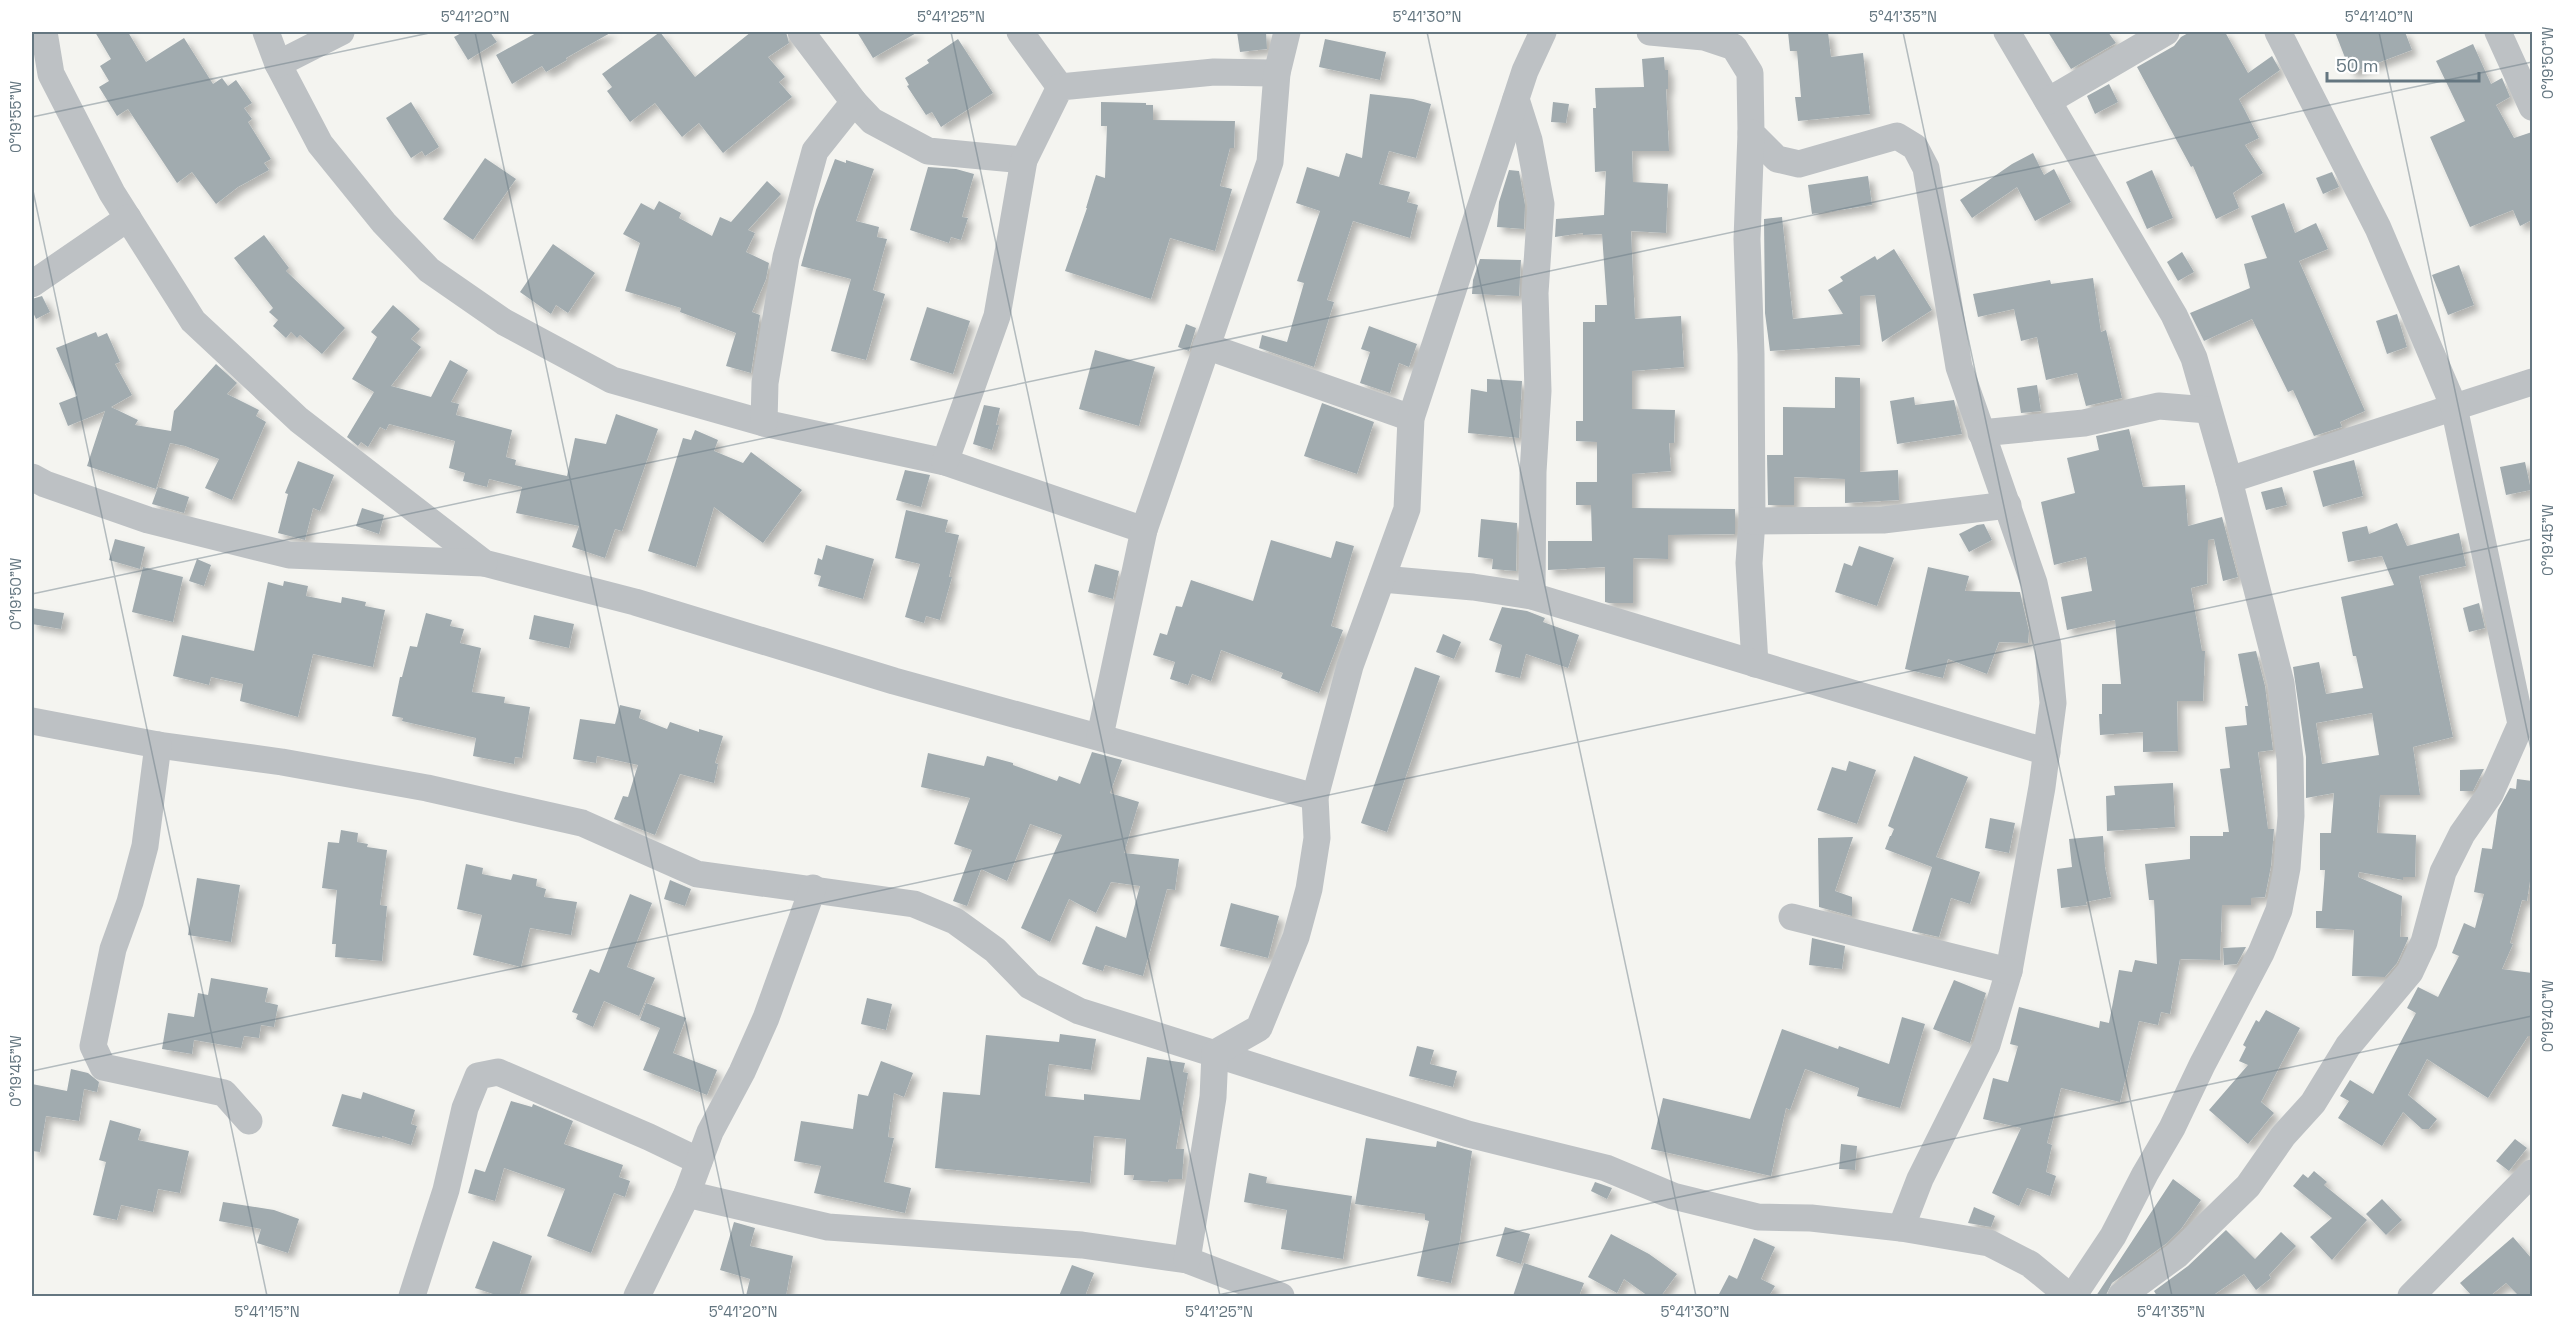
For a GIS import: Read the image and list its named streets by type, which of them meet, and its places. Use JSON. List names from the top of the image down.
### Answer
{
  "scale_bar": "50 m",
  "coordinates": [
    "5°41'20\"N",
    "5°41'25\"N",
    "5°41'30\"N",
    "5°41'35\"N",
    "5°41'40\"N",
    "0°19'50\"W",
    "0°19'55\"W",
    "0°19'45\"W",
    "0°19'40\"W",
    "5°41'15\"N"
  ]
}
